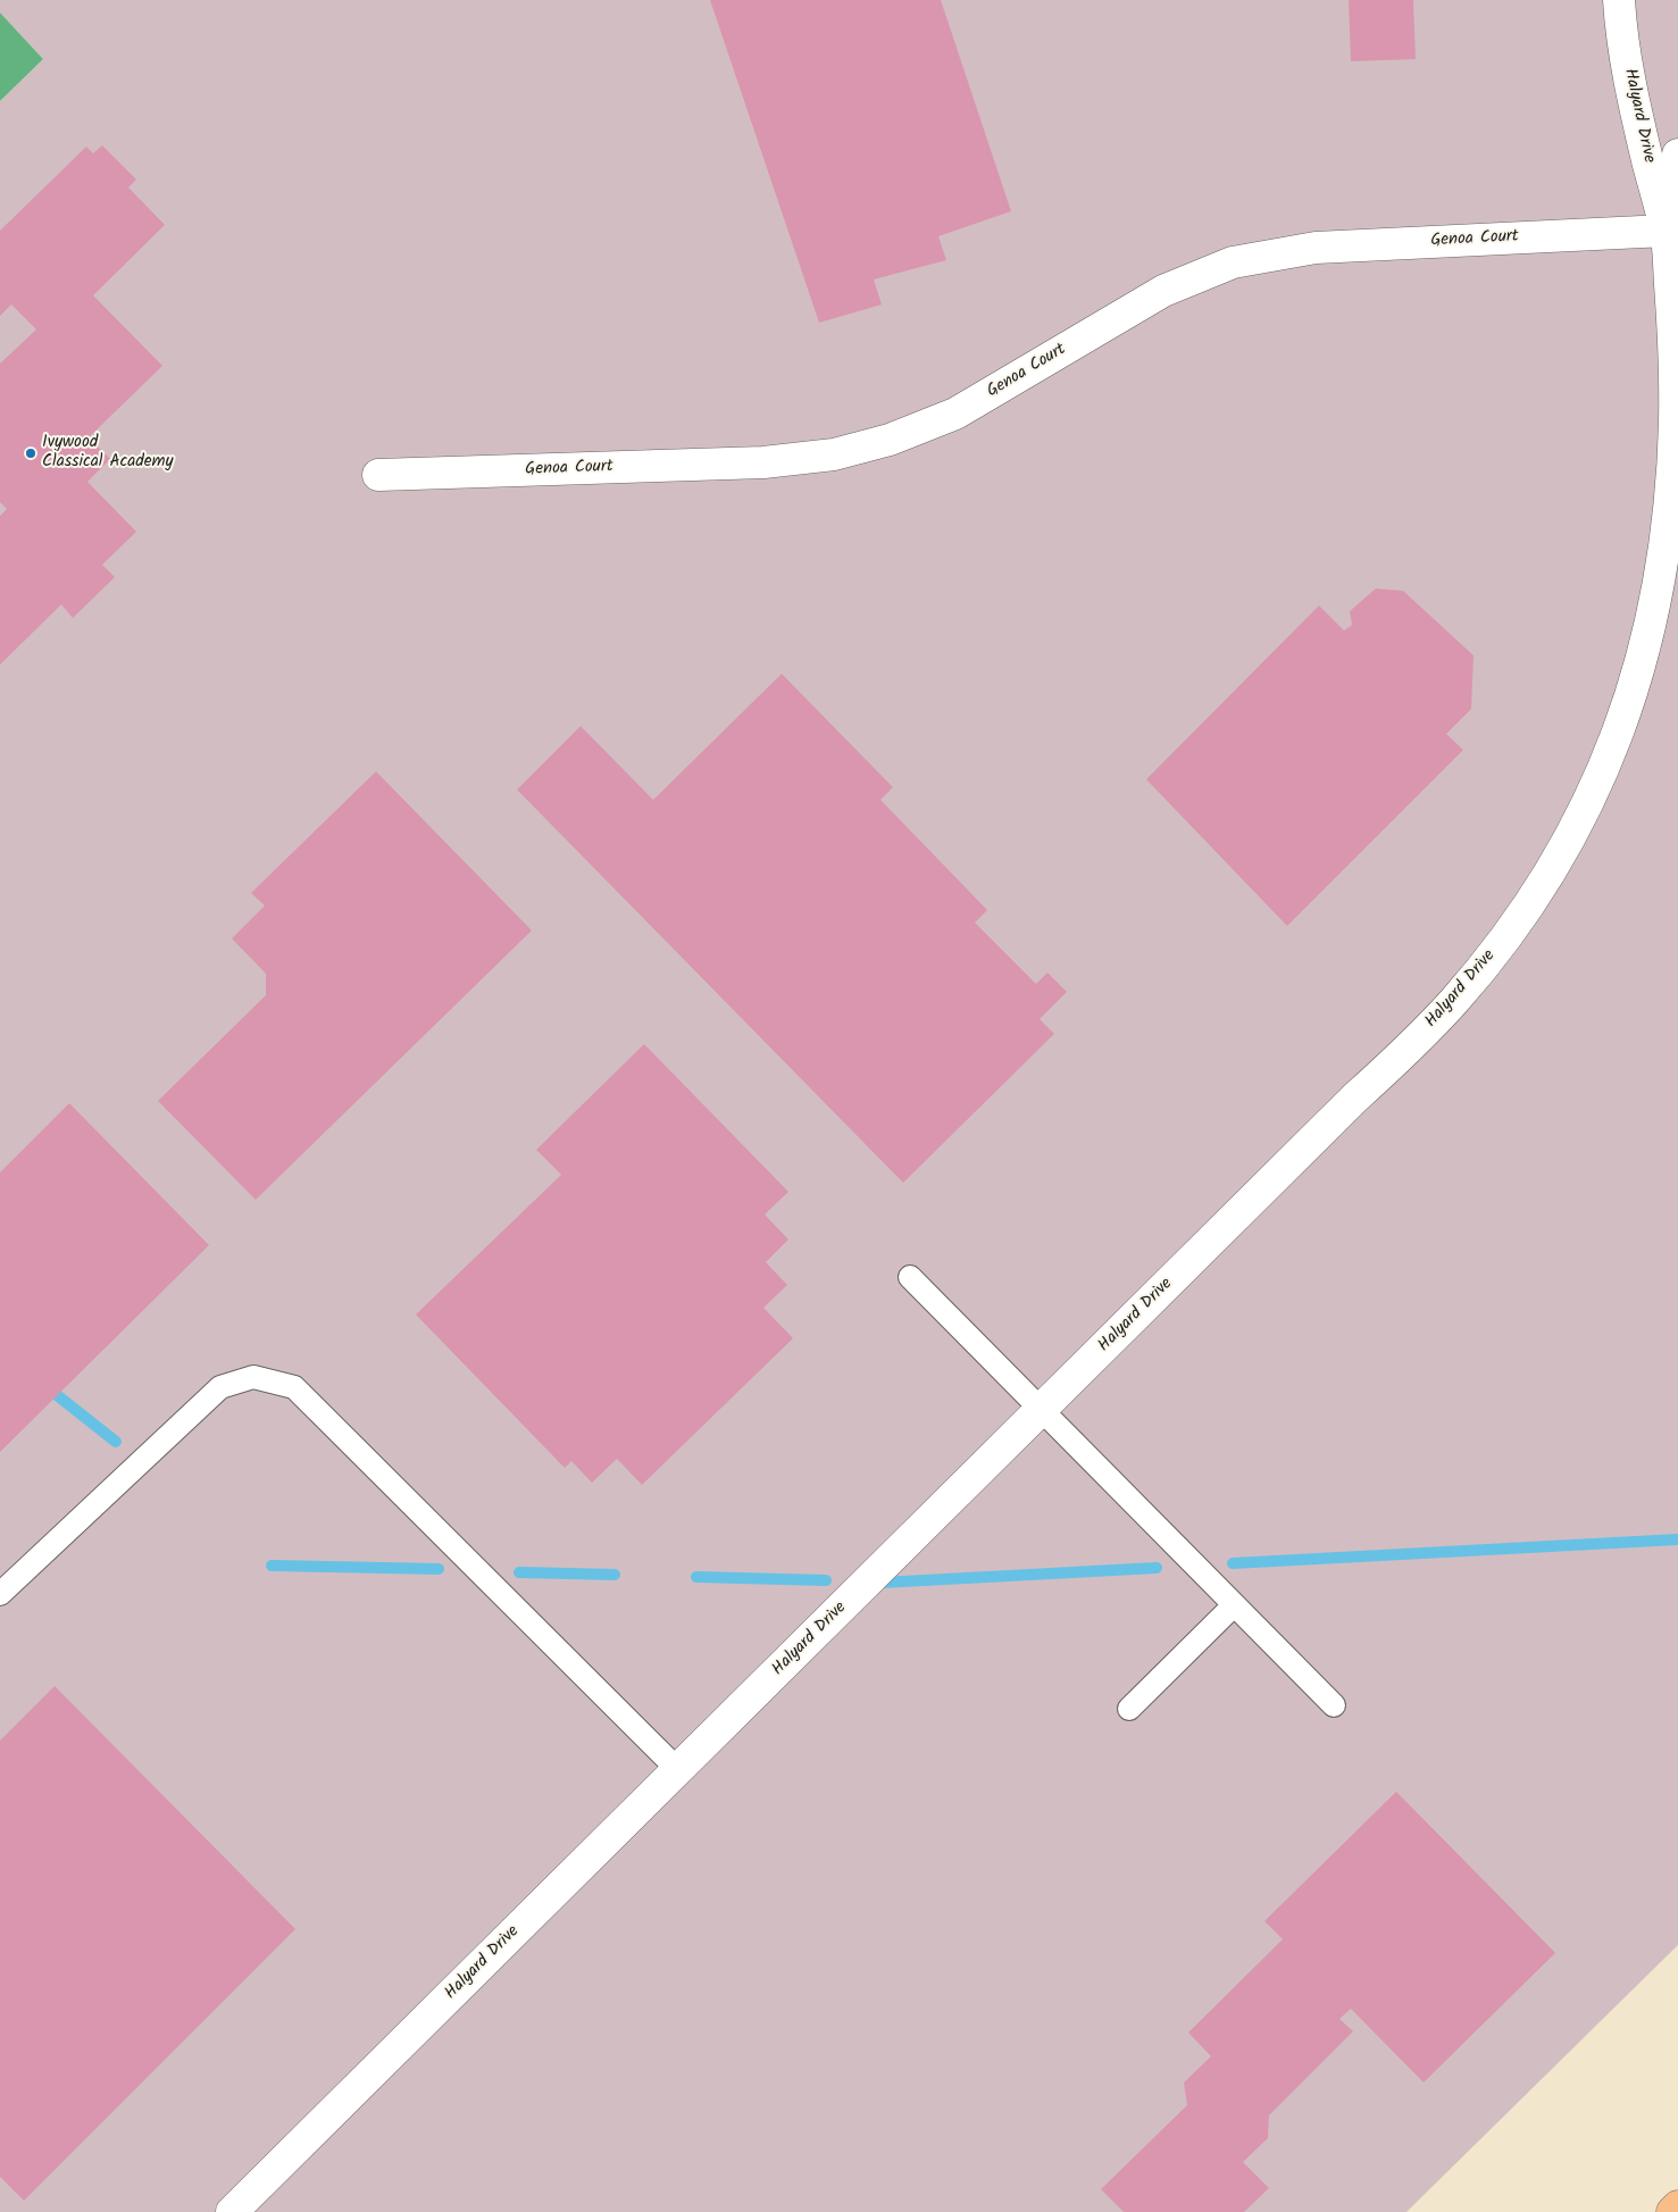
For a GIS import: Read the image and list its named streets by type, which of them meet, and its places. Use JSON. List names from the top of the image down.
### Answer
{
  "streets": {
    "street": ["Halyard Drive", "Genoa Court"]
  },
  "crossings": [
    ["Halyard Drive", "Genoa Court"]
  ],
  "places": ["Ivywood Classical Academy"]
}
